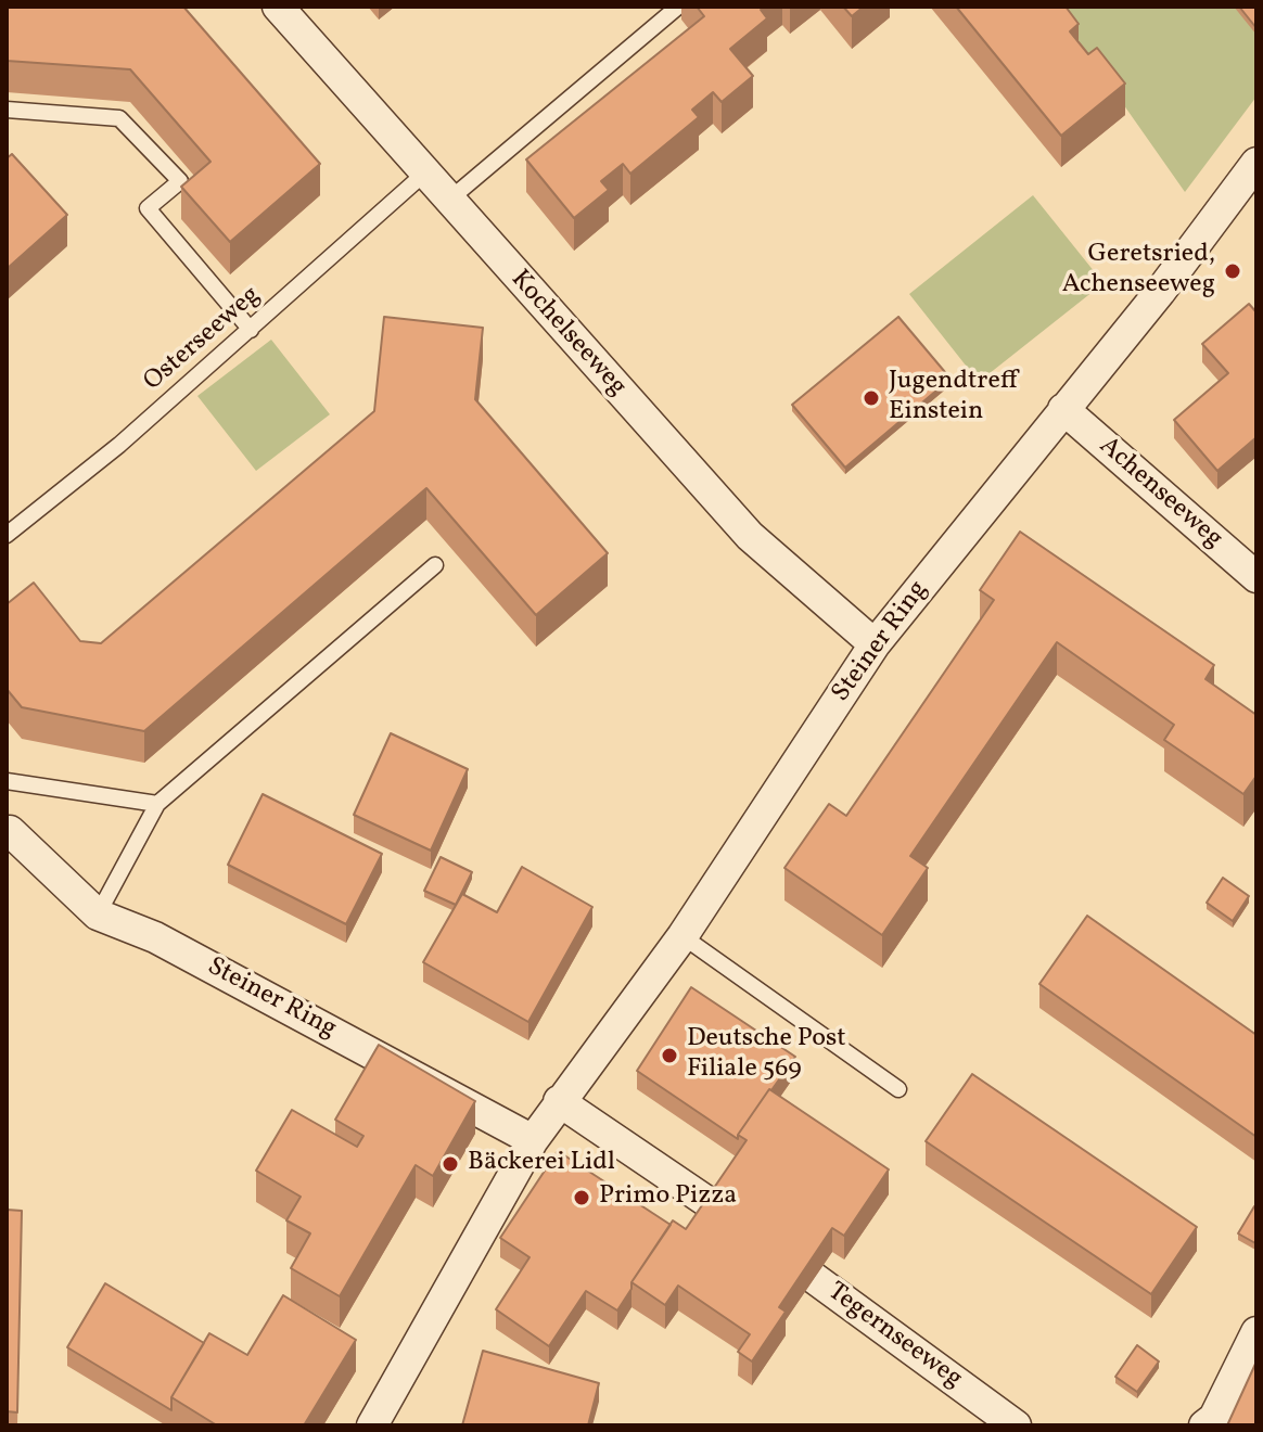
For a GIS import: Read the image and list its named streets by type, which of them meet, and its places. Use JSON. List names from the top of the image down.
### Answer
{
  "streets": {
    "street": [
      "Kochelseeweg",
      "Achenseeweg",
      "Steiner Ring",
      "Tegernseeweg"
    ],
    "lane": ["Osterseeweg"]
  },
  "crossings": [
    ["Kochelseeweg", "Osterseeweg"],
    ["Kochelseeweg", "Steiner Ring"],
    ["Achenseeweg", "Steiner Ring"]
  ],
  "places": [
    "Geretsried, Achenseeweg",
    "Jugendtreff Einstein",
    "Deutsche Post Filiale 569",
    "Bäckerei Lidl",
    "Primo Pizza"
  ]
}
